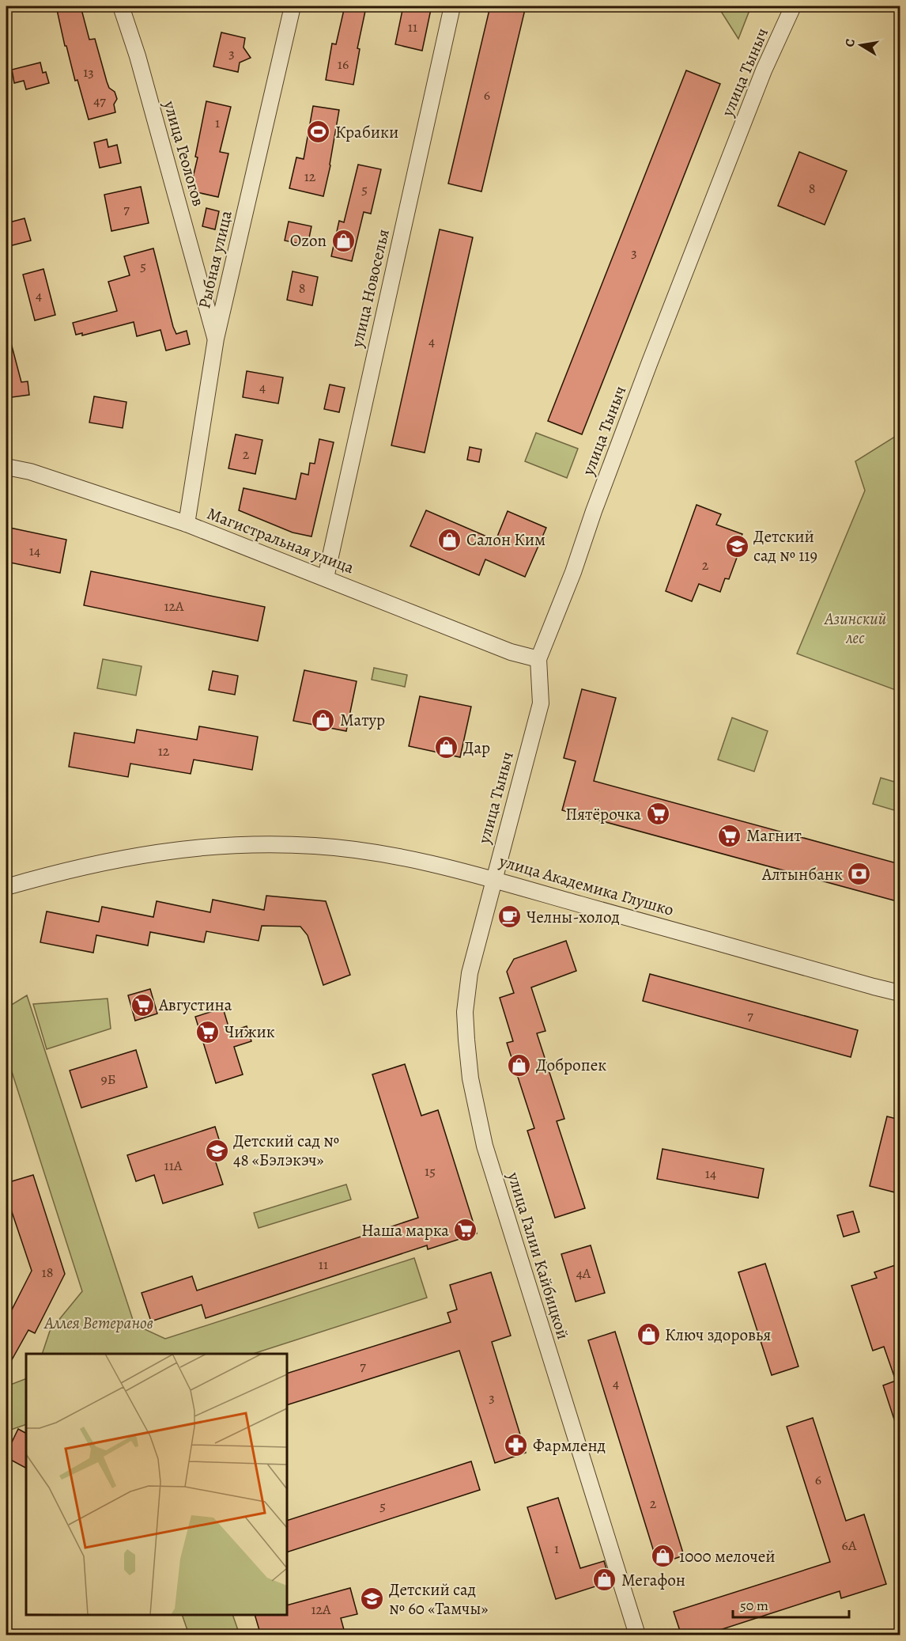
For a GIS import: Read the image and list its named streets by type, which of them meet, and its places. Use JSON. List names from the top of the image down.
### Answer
{
  "streets": {
    "street": [
      "улица Тыныч",
      "улица Геологов",
      "Рыбная улица",
      "улица Новоселья",
      "Магистральная улица",
      "улица Академика Глушко",
      "улица Галии Кайбицкой"
    ]
  },
  "crossings": [
    ["улица Тыныч", "Магистральная улица"],
    ["улица Тыныч", "улица Академика Глушко"],
    ["улица Тыныч", "улица Галии Кайбицкой"],
    ["улица Геологов", "Рыбная улица"],
    ["Рыбная улица", "Магистральная улица"],
    ["улица Новоселья", "Магистральная улица"],
    ["улица Академика Глушко", "улица Галии Кайбицкой"]
  ],
  "parks": ["Азинский лес", "Аллея Ветеранов"],
  "places": {
    "sports": ["Крабики"],
    "shop": [
      "Ozon",
      "Салон Ким",
      "Матур",
      "Дар",
      "Добропек",
      "Ключ здоровья",
      "1000 мелочей",
      "Мегафон"
    ],
    "school or university": ["Детский сад № 119", "Детский сад № 48 «Бэлэкэч»", "Детский сад № 60 «Тамчы»"],
    "supermarket": [
      "Пятёрочка",
      "Магнит",
      "Августина",
      "Чижик",
      "Наша марка"
    ],
    "bank": ["Алтынбанк"],
    "cafe": ["Челны-холод"],
    "pharmacy": ["Фармленд"]
  },
  "house_numbers": [
    "11",
    "3",
    "16",
    "13",
    "6",
    "47",
    "1",
    "12",
    "8",
    "5",
    "7",
    "3",
    "5",
    "8",
    "4",
    "4",
    "4",
    "2",
    "14",
    "2",
    "12А",
    "12",
    "7",
    "9Б",
    "11А",
    "15",
    "14",
    "11",
    "18",
    "4А",
    "7",
    "4",
    "3",
    "6",
    "2",
    "5",
    "6А",
    "1",
    "12А"
  ],
  "scale_bar": "50 m",
  "north": "left"
}
